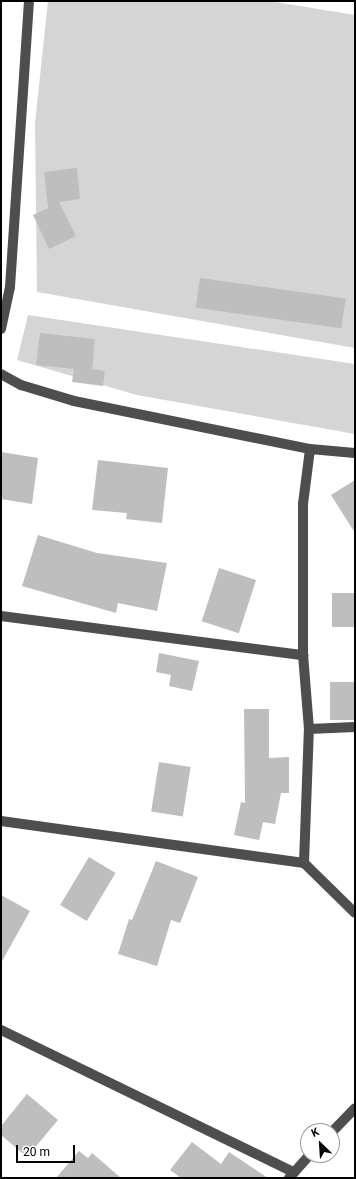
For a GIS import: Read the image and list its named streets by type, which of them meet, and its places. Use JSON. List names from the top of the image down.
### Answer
{
  "scale_bar": "20 m",
  "north": "top left"
}
